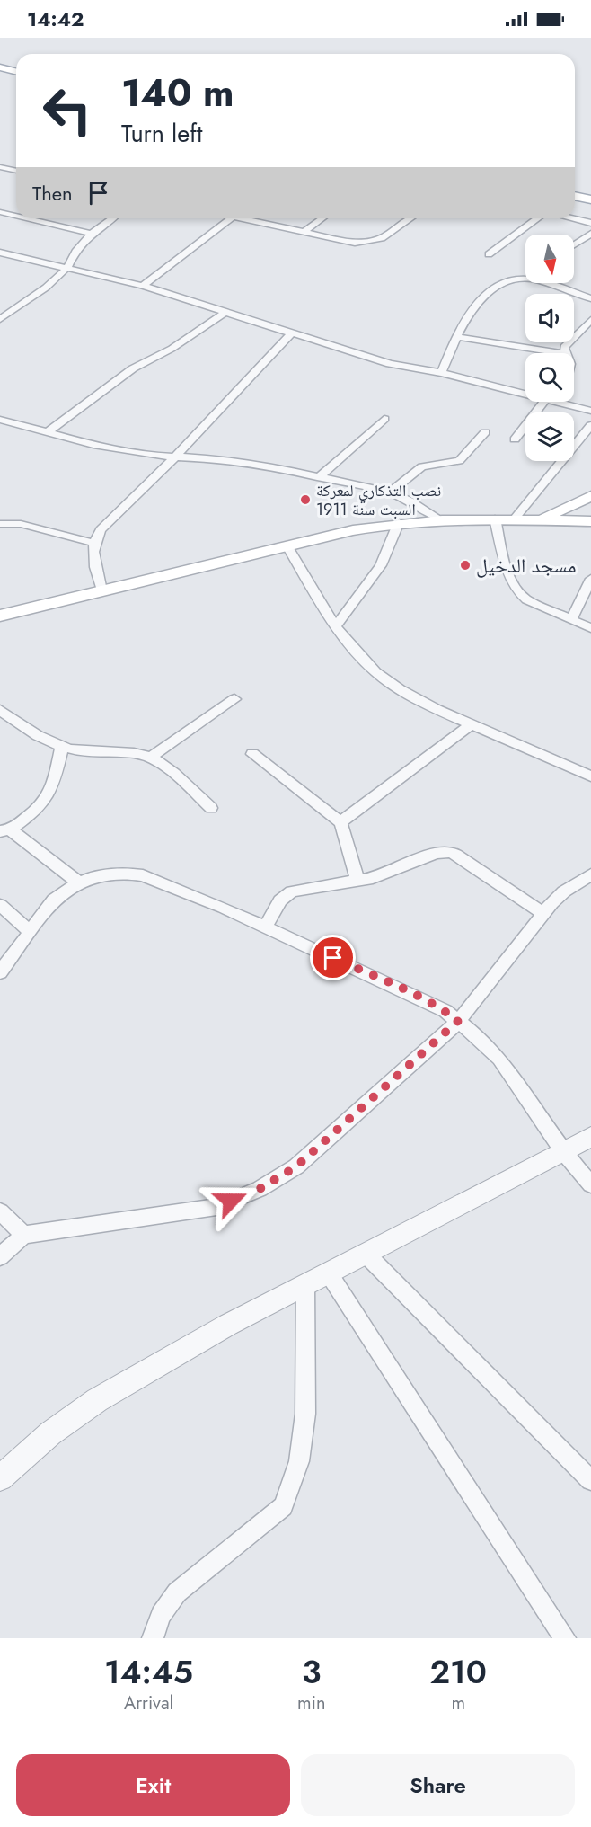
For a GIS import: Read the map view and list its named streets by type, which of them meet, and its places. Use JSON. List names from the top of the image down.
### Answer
{
  "places": ["نصب التذكاري لمعركة السبت سنة 1911", "مسجد الدخيل"],
  "north": "bottom",
  "page": {
    "status": "14:42",
    "turn": ["140 m", "Turn left"],
    "then": "Then",
    "eta": [
      "14:45",
      "Arrival",
      "3",
      "min",
      "210",
      "m"
    ],
    "buttons": ["Exit", "Share"]
  }
}
